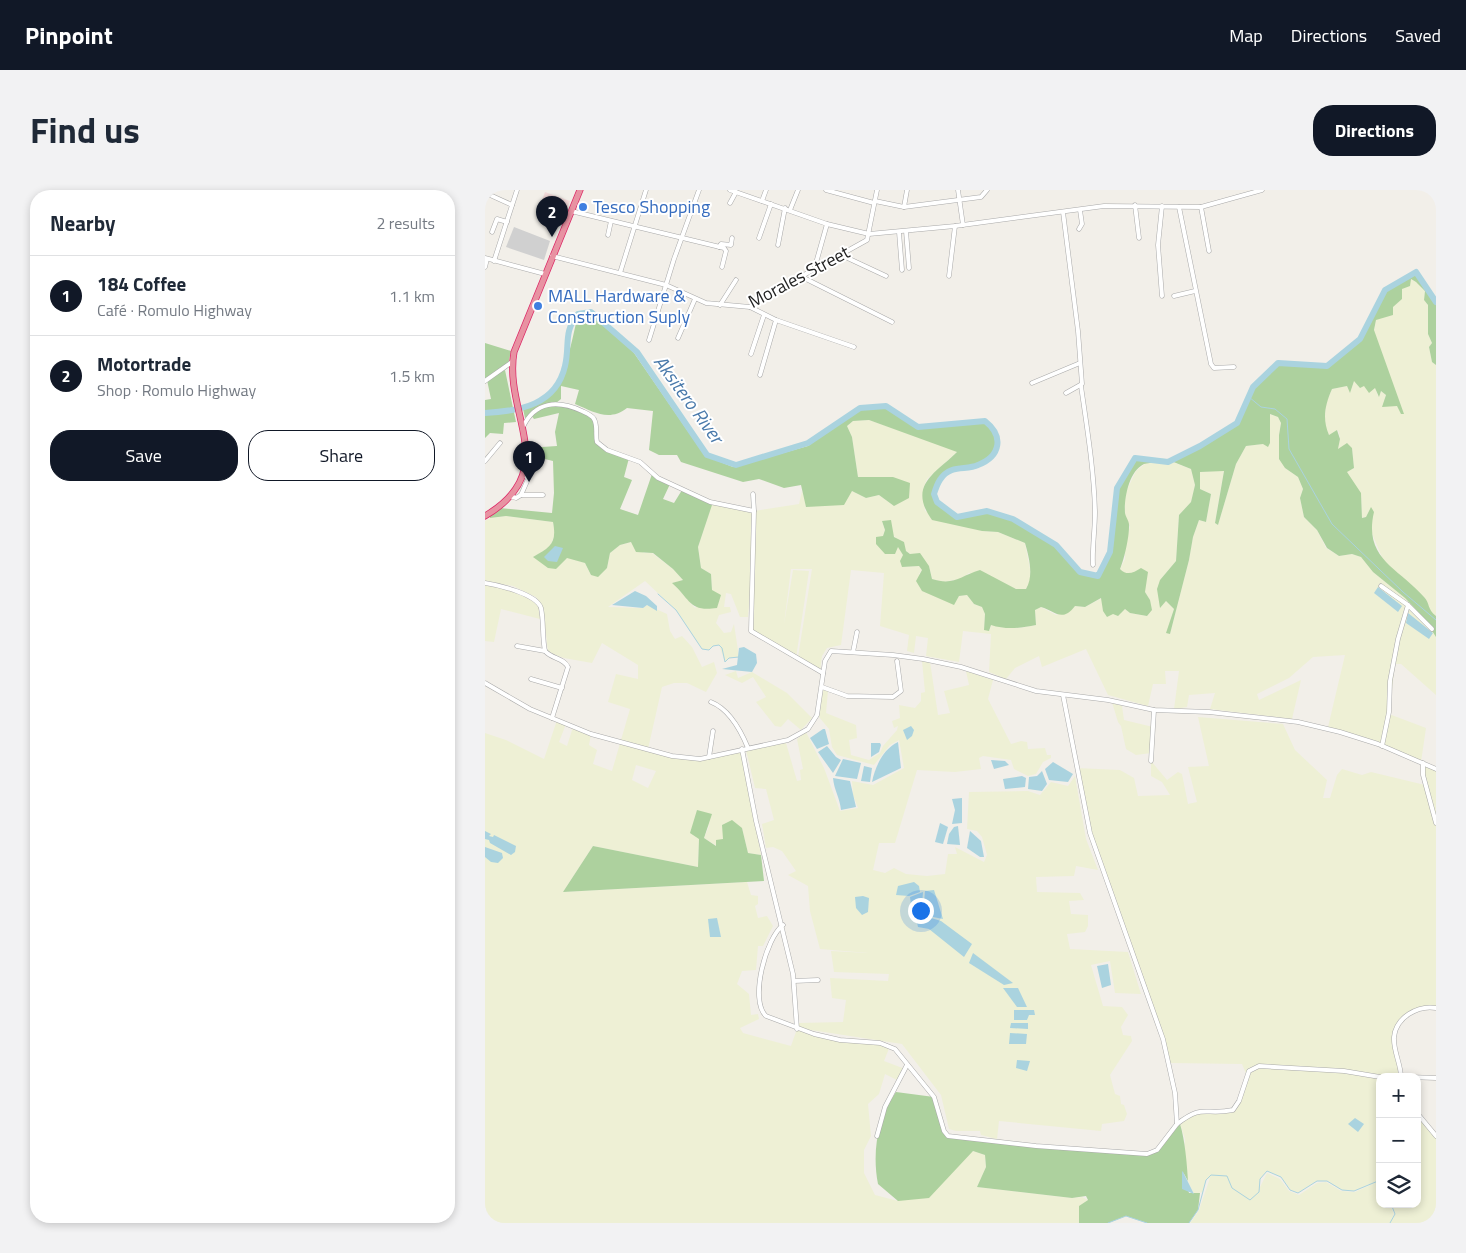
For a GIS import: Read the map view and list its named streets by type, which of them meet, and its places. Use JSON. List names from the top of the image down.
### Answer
{
  "streets": {
    "street": ["Morales Street"]
  },
  "water": ["Aksitero River"],
  "places": ["Tesco Shopping", "MALL Hardware & Construction Suply"],
  "page": {
    "header": "Pinpoint",
    "nav": ["Map", "Directions", "Saved"],
    "title": "Find us",
    "buttons": [
      "Directions",
      ["Save", "Share"]
    ],
    "heading": ["Nearby", "2 results"],
    "pins": ["2", "1"],
    "list": [
      {
        "mark": "1",
        "name": "184 Coffee",
        "note": "Café · Romulo Highway",
        "value": "1.1 km"
      },
      {
        "mark": "2",
        "name": "Motortrade",
        "note": "Shop · Romulo Highway",
        "value": "1.5 km"
      }
    ],
    "map_buttons": ["+", "−"]
  }
}
